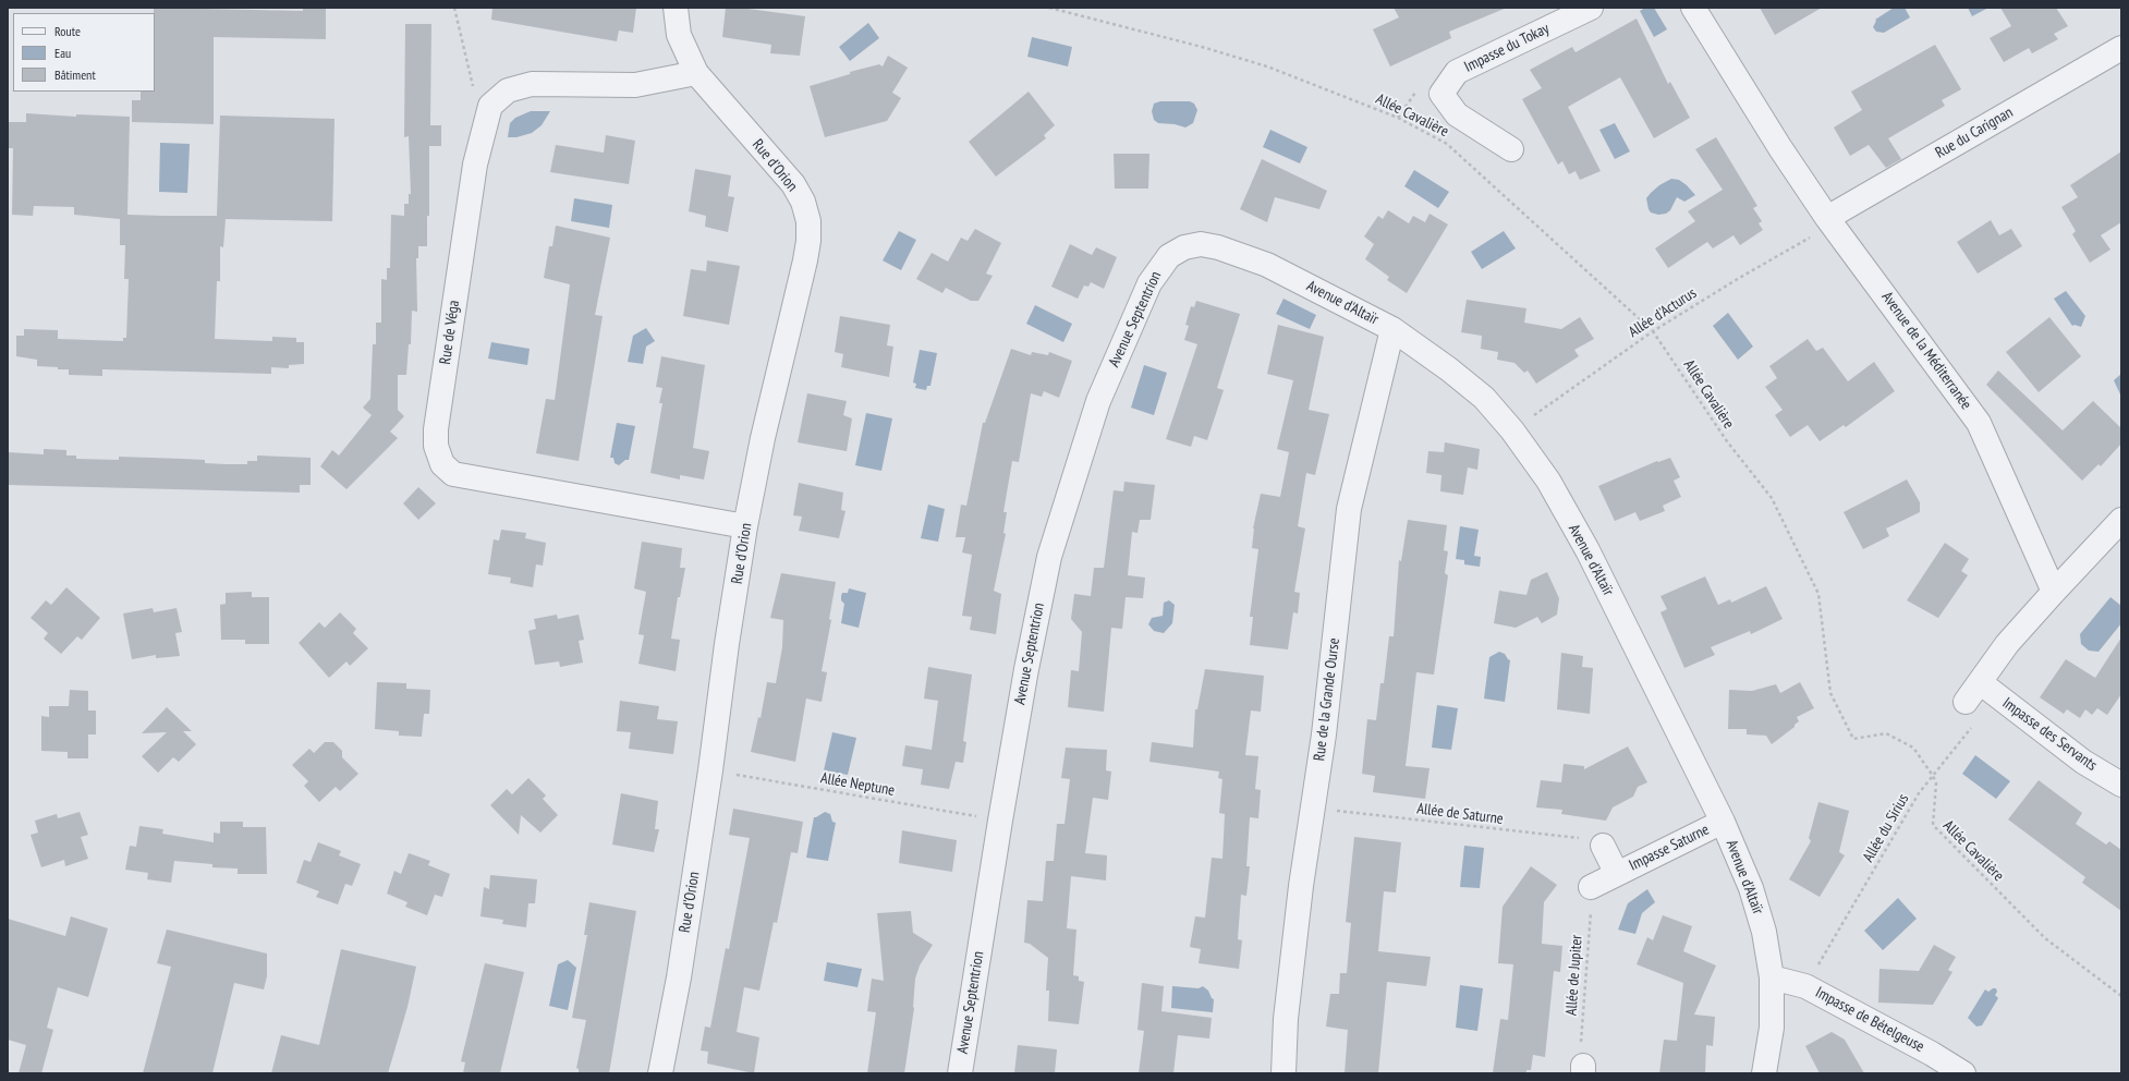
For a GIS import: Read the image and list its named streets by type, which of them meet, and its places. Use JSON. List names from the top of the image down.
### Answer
{
  "streets": {
    "street": [
      "Impasse du Tokay",
      "Rue du Carignan",
      "Rue d'Orion",
      "Avenue d'Altaïr",
      "Avenue Septentrion",
      "Rue de Véga",
      "Avenue de la Méditerranée",
      "Rue de la Grande Ourse",
      "Impasse des Servants",
      "Impasse Saturne",
      "Impasse de Bételgeuse"
    ],
    "path": [
      "Allée Cavalière",
      "Allée d'Acturus",
      "Allée Neptune",
      "Allée de Saturne",
      "Allée du Sirius",
      "Allée de Jupiter"
    ]
  },
  "crossings": [
    ["Allée Cavalière", "Allée d'Acturus"],
    ["Allée Cavalière", "Allée du Sirius"],
    ["Rue du Carignan", "Allée d'Acturus"],
    ["Rue du Carignan", "Avenue de la Méditerranée"],
    ["Rue d'Orion", "Rue de Véga"],
    ["Rue d'Orion", "Allée Neptune"],
    ["Avenue d'Altaïr", "Allée d'Acturus"],
    ["Avenue d'Altaïr", "Avenue Septentrion"],
    ["Avenue d'Altaïr", "Rue de la Grande Ourse"],
    ["Avenue d'Altaïr", "Impasse Saturne"],
    ["Avenue d'Altaïr", "Impasse de Bételgeuse"],
    ["Allée d'Acturus", "Avenue de la Méditerranée"],
    ["Avenue Septentrion", "Allée Neptune"],
    ["Rue de la Grande Ourse", "Allée de Saturne"],
    ["Allée de Saturne", "Impasse Saturne"],
    ["Allée du Sirius", "Impasse de Bételgeuse"],
    ["Impasse Saturne", "Allée de Jupiter"]
  ],
  "legend": ["Route", "Eau", "Bâtiment"]
}
